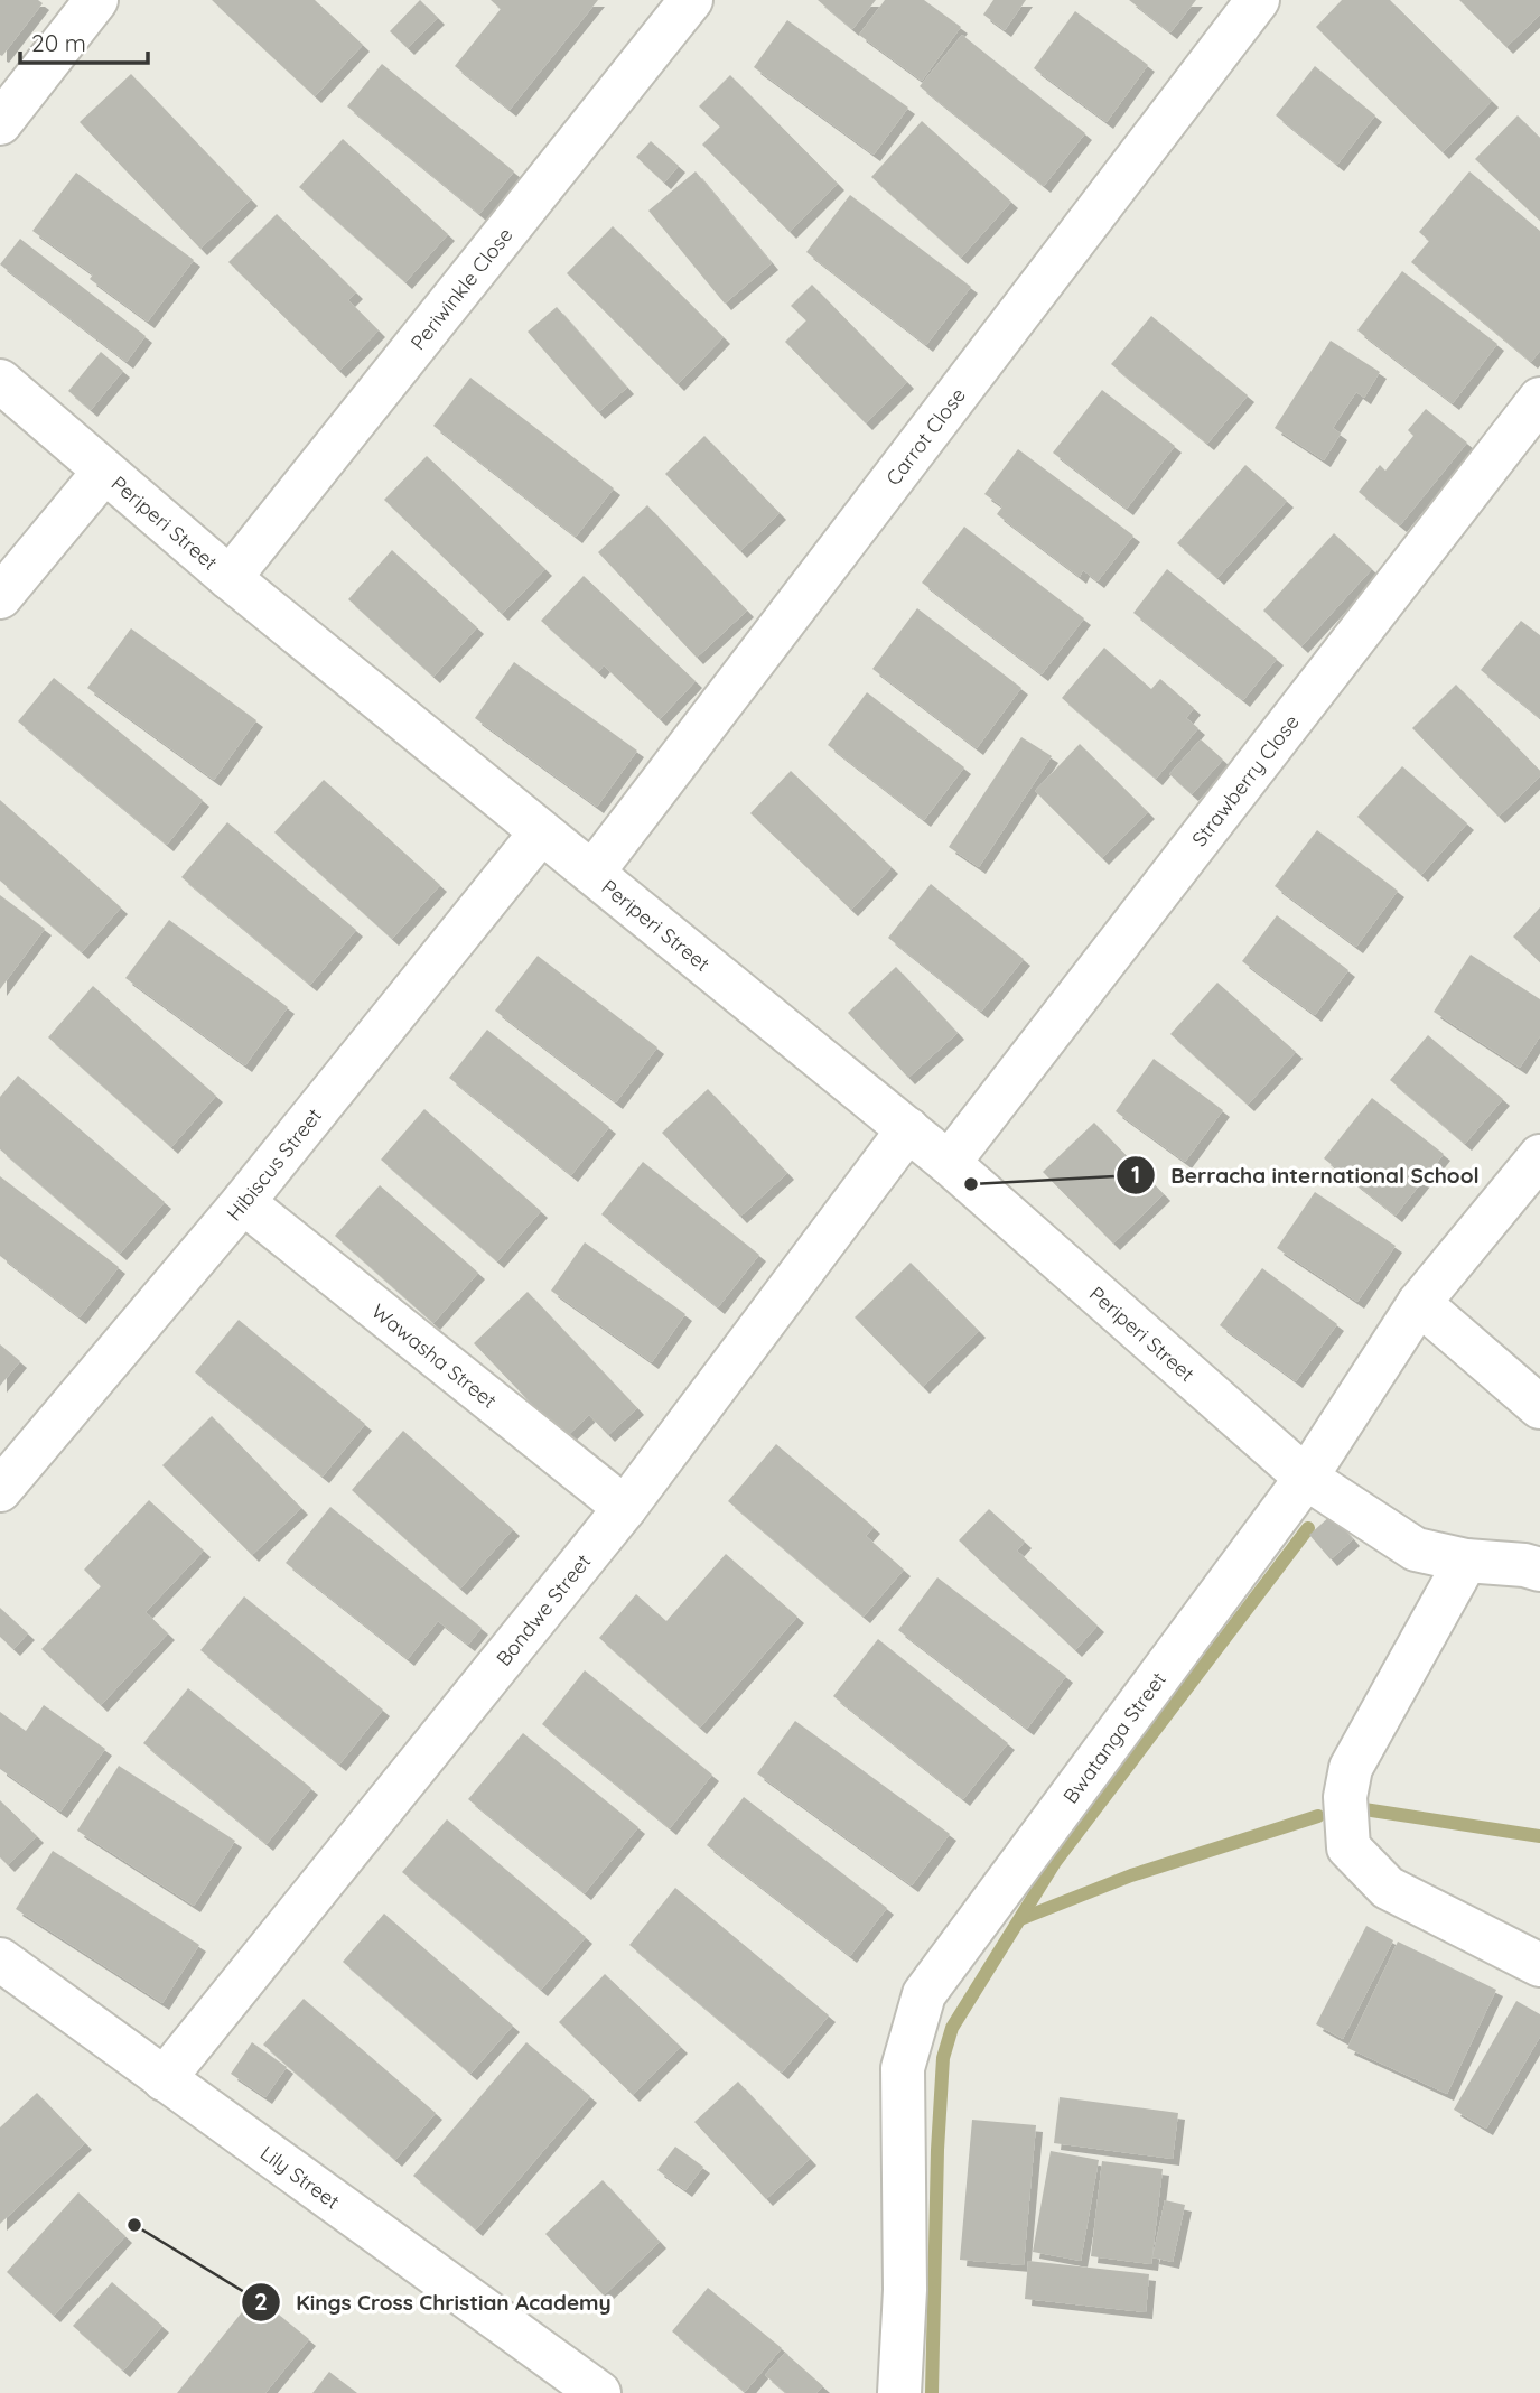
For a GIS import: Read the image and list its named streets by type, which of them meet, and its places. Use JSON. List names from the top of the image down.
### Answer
{
  "streets": {
    "street": [
      "Periwinkle Close",
      "Carrot Close",
      "Periperi Street",
      "Strawberry Close",
      "Hibiscus Street",
      "Wawasha Street",
      "Bondwe Street",
      "Bwatanga Street",
      "Lily Street"
    ]
  },
  "crossings": [
    ["Periwinkle Close", "Periperi Street"],
    ["Carrot Close", "Periperi Street"],
    ["Periperi Street", "Strawberry Close"],
    ["Periperi Street", "Hibiscus Street"],
    ["Periperi Street", "Bondwe Street"],
    ["Periperi Street", "Bwatanga Street"],
    ["Hibiscus Street", "Wawasha Street"],
    ["Wawasha Street", "Bondwe Street"],
    ["Bondwe Street", "Lily Street"]
  ],
  "places": ["Berracha international School", "Kings Cross Christian Academy"],
  "scale_bar": "20 m"
}
